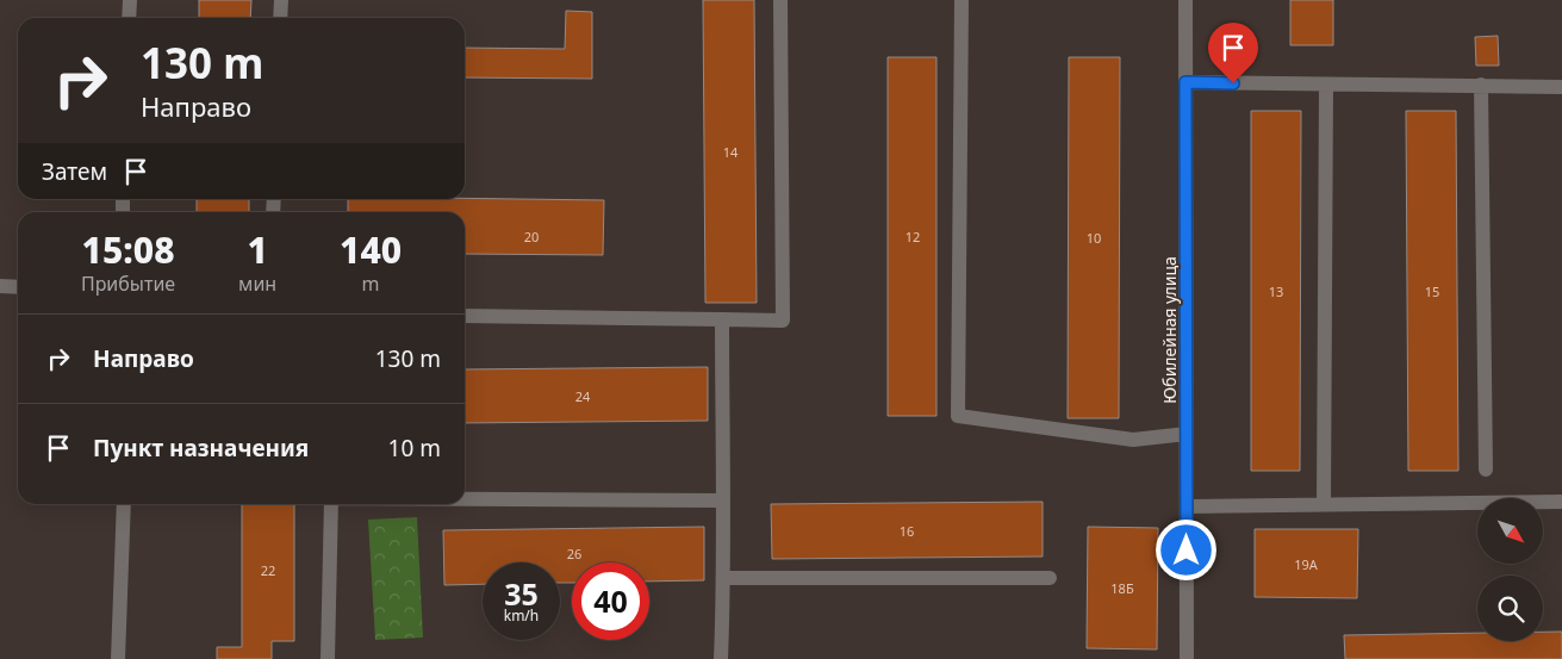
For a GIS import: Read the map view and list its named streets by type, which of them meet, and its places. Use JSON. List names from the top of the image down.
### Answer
{
  "streets": {
    "street": ["Юбилейная улица"]
  },
  "house_numbers": [
    "14",
    "20",
    "12",
    "10",
    "13",
    "15",
    "24",
    "16",
    "26",
    "19А",
    "22",
    "18Б"
  ],
  "north": "bottom right",
  "page": {
    "turn": ["130 m", "Направо"],
    "then": "Затем",
    "eta": [
      "15:08",
      "Прибытие",
      "1",
      "мин",
      "140",
      "m"
    ],
    "list": [
      {
        "name": "Направо",
        "value": "130 m"
      },
      {
        "name": "Пункт назначения",
        "value": "10 m"
      }
    ],
    "speed": "35 km/h",
    "limit": "40"
  }
}
